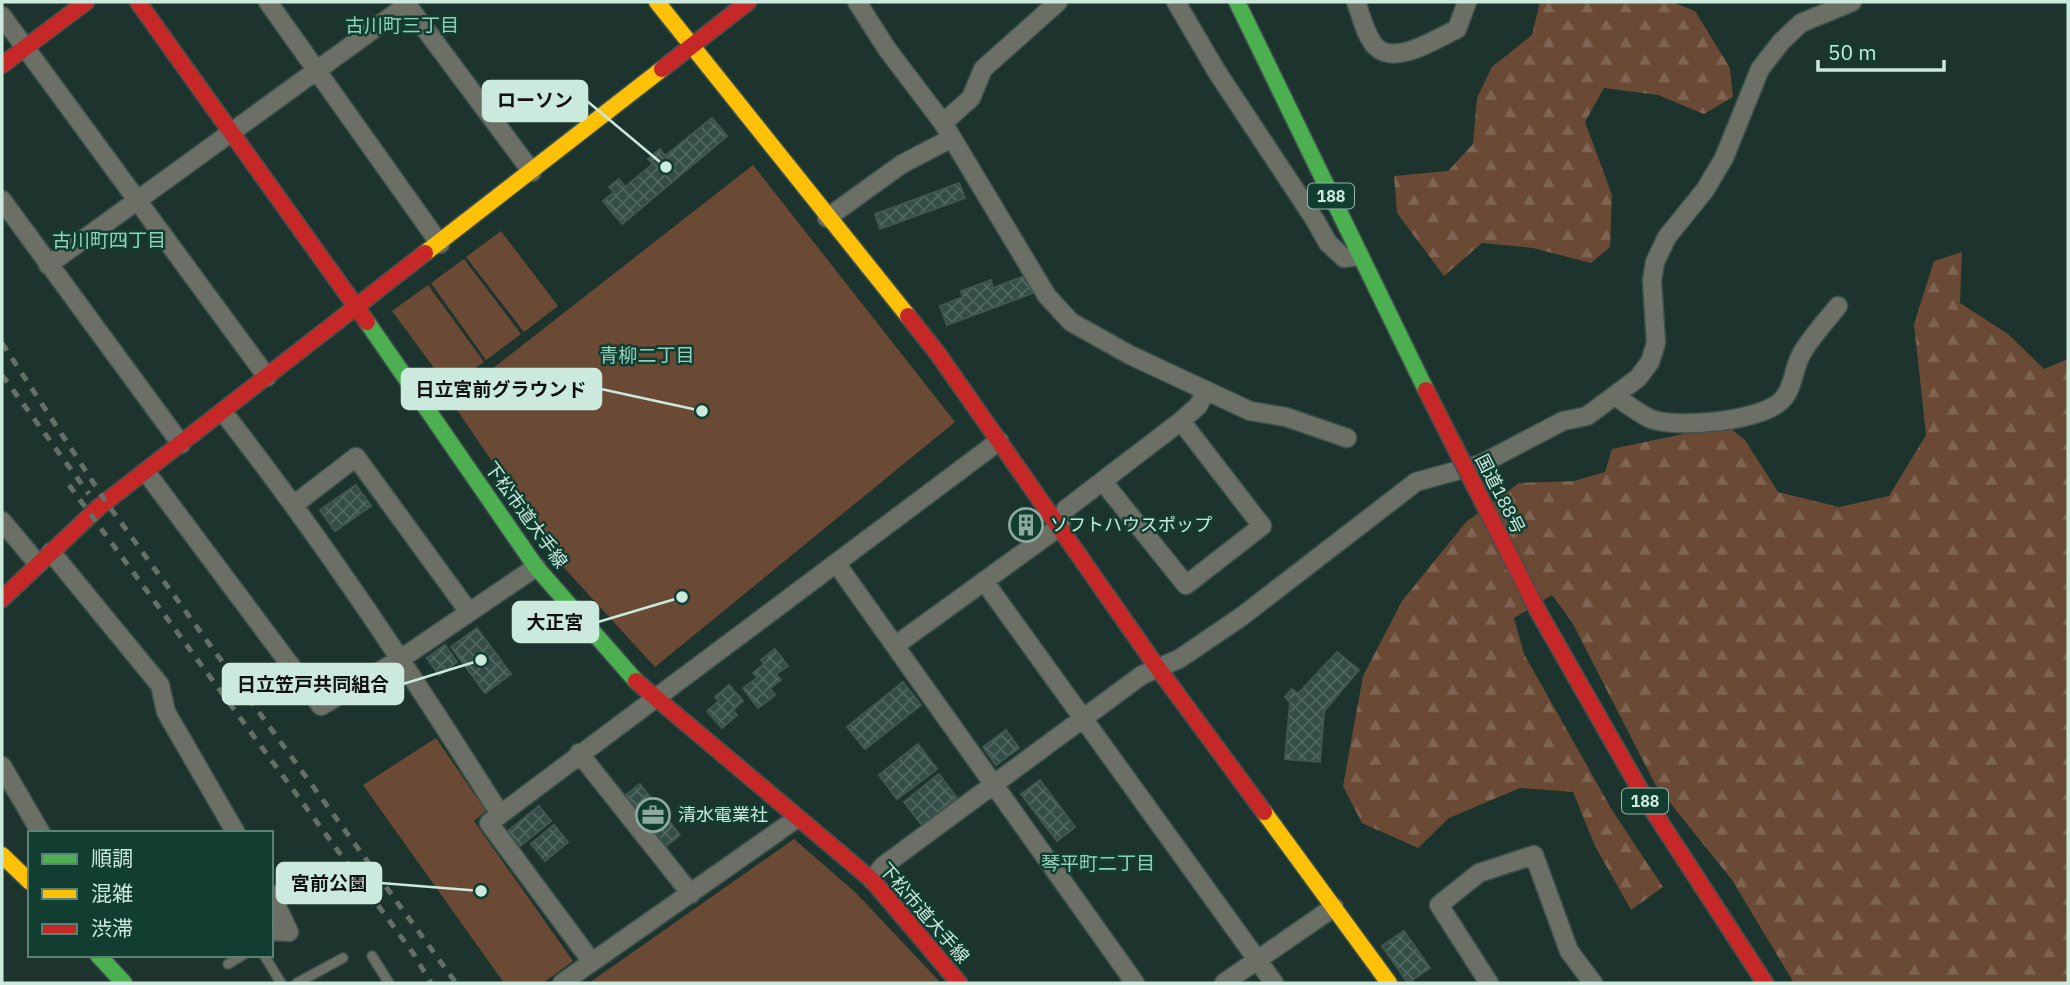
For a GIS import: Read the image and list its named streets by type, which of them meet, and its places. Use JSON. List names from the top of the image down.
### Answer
{
  "streets": {
    "main road": ["188", "国道188号", "下松市道大手線"]
  },
  "districts": [
    "古川町三丁目",
    "古川町四丁目",
    "青柳二丁目",
    "琴平町二丁目"
  ],
  "places": {
    "other": [
      "ローソン",
      "日立宮前グラウンド",
      "大正宮",
      "日立笠戸共同組合",
      "宮前公園"
    ],
    "building": ["ソフトハウスポップ"],
    "office": ["清水電業社"]
  },
  "legend": ["順調", "混雑", "渋滞"],
  "scale_bar": "50 m"
}
